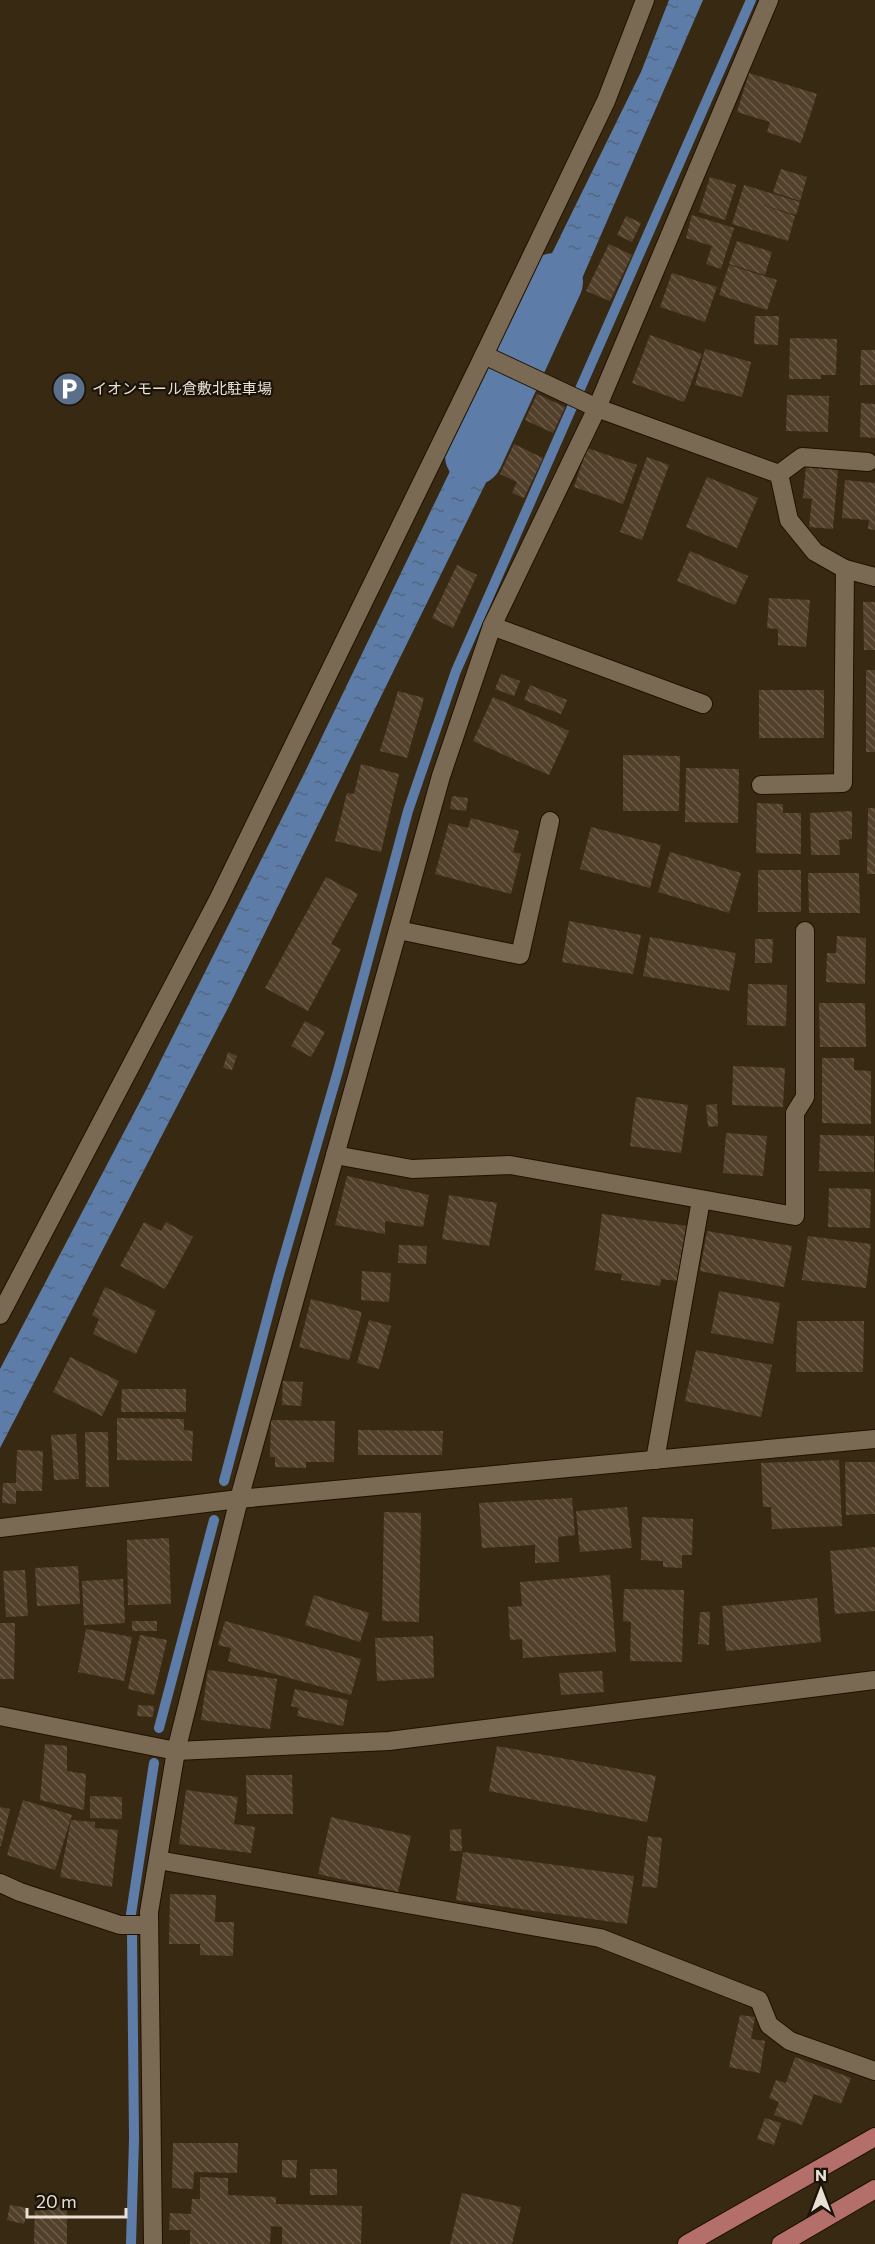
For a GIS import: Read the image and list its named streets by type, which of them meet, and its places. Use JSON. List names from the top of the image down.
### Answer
{
  "places": {
    "parking": ["イオンモール倉敷北駐車場"]
  },
  "scale_bar": "20 m",
  "north": "top"
}
